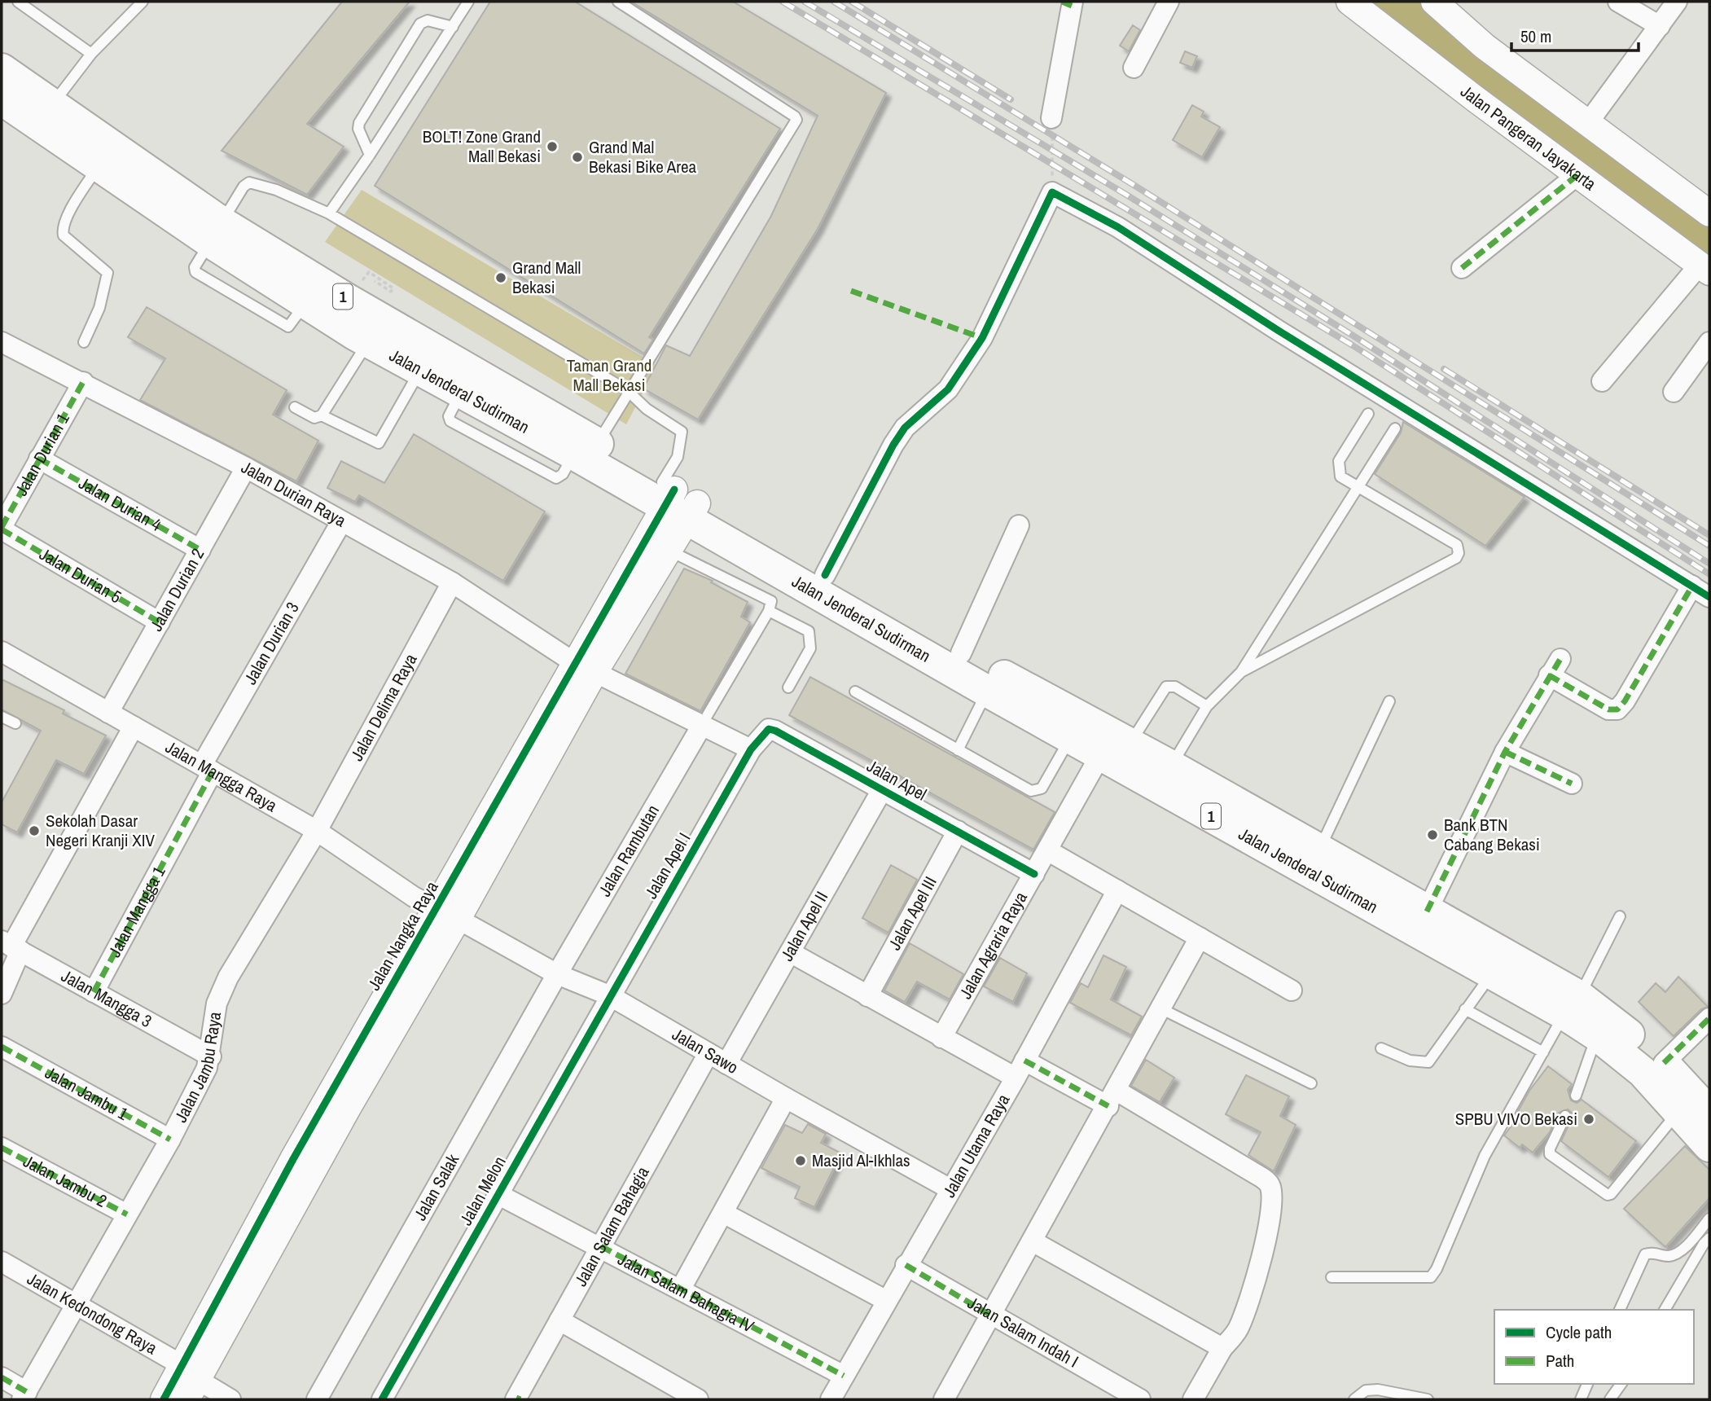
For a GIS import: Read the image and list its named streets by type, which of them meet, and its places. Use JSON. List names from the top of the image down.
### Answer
{
  "streets": {
    "highway": ["1", "Jalan Jenderal Sudirman"],
    "street": [
      "Jalan Pangeran Jayakarta",
      "Jalan Durian 1",
      "Jalan Durian Raya",
      "Jalan Durian 4",
      "Jalan Durian 5",
      "Jalan Durian 2",
      "Jalan Durian 3",
      "Jalan Delima Raya",
      "Jalan Mangga Raya",
      "Jalan Apel",
      "Jalan Rambutan",
      "Jalan Apel I",
      "Jalan Mangga 1",
      "Jalan Apel III",
      "Jalan Apel II",
      "Jalan Nangka Raya",
      "Jalan Agraria Raya",
      "Jalan Mangga 3",
      "Jalan Sawo",
      "Jalan Jambu Raya",
      "Jalan Jambu 1",
      "Jalan Utama Raya",
      "Jalan Jambu 2",
      "Jalan Salak",
      "Jalan Melon",
      "Jalan Salam Bahagia",
      "Jalan Salam Bahagia IV",
      "Jalan Kedondong Raya",
      "Jalan Salam Indah I"
    ]
  },
  "crossings": [
    ["Jalan Jenderal Sudirman", "Jalan Nangka Raya"],
    ["Jalan Jenderal Sudirman", "Jalan Agraria Raya"],
    ["Jalan Durian 1", "Jalan Durian Raya"],
    ["Jalan Durian 1", "Jalan Durian 4"],
    ["Jalan Durian 1", "Jalan Durian 5"],
    ["Jalan Durian Raya", "Jalan Durian 2"],
    ["Jalan Durian Raya", "Jalan Durian 3"],
    ["Jalan Durian Raya", "Jalan Delima Raya"],
    ["Jalan Durian Raya", "Jalan Nangka Raya"],
    ["Jalan Durian 4", "Jalan Durian 2"],
    ["Jalan Durian 5", "Jalan Durian 2"],
    ["Jalan Durian 2", "Jalan Mangga Raya"],
    ["Jalan Durian 3", "Jalan Mangga Raya"],
    ["Jalan Durian 3", "Jalan Mangga 1"],
    ["Jalan Delima Raya", "Jalan Mangga Raya"],
    ["Jalan Delima Raya", "Jalan Jambu Raya"],
    ["Jalan Mangga Raya", "Jalan Mangga 1"],
    ["Jalan Mangga Raya", "Jalan Nangka Raya"],
    ["Jalan Mangga Raya", "Jalan Jambu Raya"],
    ["Jalan Apel", "Jalan Apel I"],
    ["Jalan Apel", "Jalan Apel III"],
    ["Jalan Apel", "Jalan Apel II"],
    ["Jalan Apel", "Jalan Agraria Raya"],
    ["Jalan Rambutan", "Jalan Sawo"],
    ["Jalan Rambutan", "Jalan Salak"],
    ["Jalan Apel I", "Jalan Sawo"],
    ["Jalan Apel I", "Jalan Melon"],
    ["Jalan Mangga 1", "Jalan Mangga 3"],
    ["Jalan Apel II", "Jalan Sawo"],
    ["Jalan Nangka Raya", "Jalan Sawo"],
    ["Jalan Nangka Raya", "Jalan Kedondong Raya"],
    ["Jalan Mangga 3", "Jalan Jambu Raya"],
    ["Jalan Sawo", "Jalan Utama Raya"],
    ["Jalan Sawo", "Jalan Salak"],
    ["Jalan Sawo", "Jalan Melon"],
    ["Jalan Sawo", "Jalan Salam Bahagia"],
    ["Jalan Jambu Raya", "Jalan Jambu 1"],
    ["Jalan Jambu Raya", "Jalan Jambu 2"],
    ["Jalan Jambu Raya", "Jalan Kedondong Raya"],
    ["Jalan Utama Raya", "Jalan Salam Bahagia IV"],
    ["Jalan Utama Raya", "Jalan Salam Indah I"],
    ["Jalan Melon", "Jalan Salam Bahagia IV"],
    ["Jalan Salam Bahagia", "Jalan Salam Bahagia IV"]
  ],
  "parks": ["Taman Grand Mall Bekasi"],
  "places": [
    "BOLT! Zone Grand Mall Bekasi",
    "Grand Mal Bekasi Bike Area",
    "Grand Mall Bekasi",
    "Sekolah Dasar Negeri Kranji XIV",
    "Bank BTN Cabang Bekasi",
    "SPBU VIVO Bekasi",
    "Masjid Al-Ikhlas"
  ],
  "legend": ["Cycle path", "Path"],
  "scale_bar": "50 m"
}
